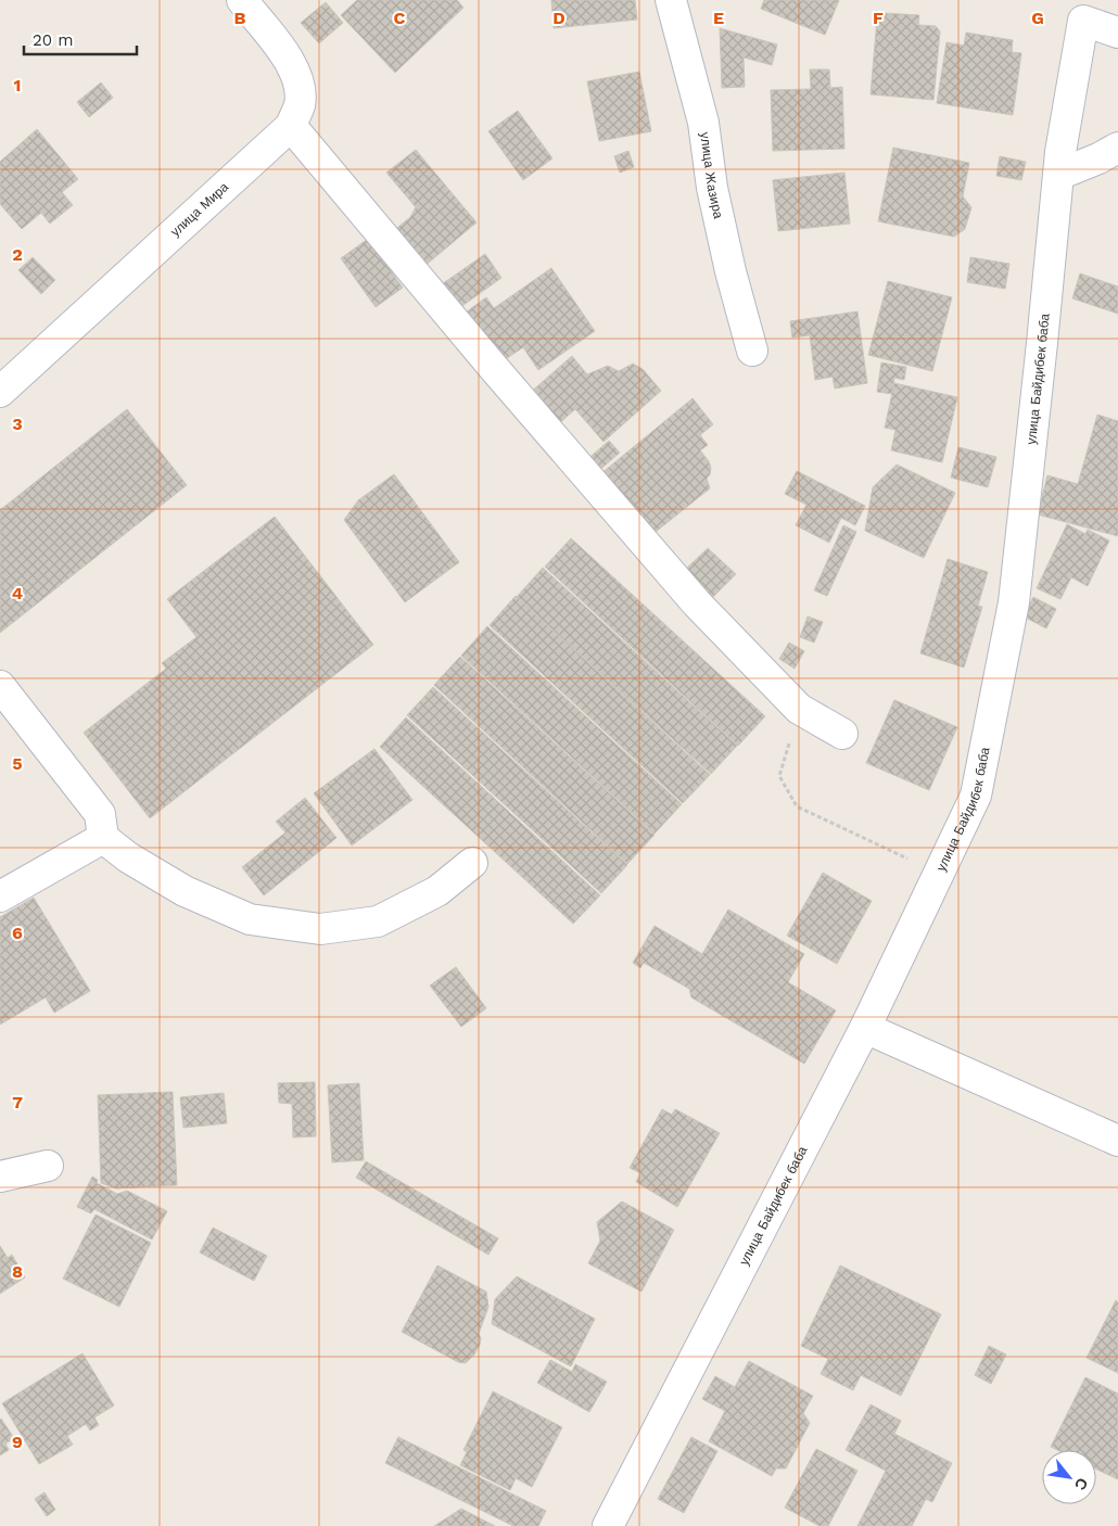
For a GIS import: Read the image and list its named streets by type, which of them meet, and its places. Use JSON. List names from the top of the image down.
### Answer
{
  "streets": {
    "street": ["улица Жазира", "улица Мира", "улица Байдибек баба"]
  },
  "scale_bar": "20 m",
  "north": "bottom right",
  "grid": {
    "columns": [
      "B",
      "C",
      "D",
      "E",
      "F",
      "G"
    ],
    "rows": [
      "1",
      "2",
      "3",
      "4",
      "5",
      "6",
      "7",
      "8",
      "9"
    ]
  }
}
